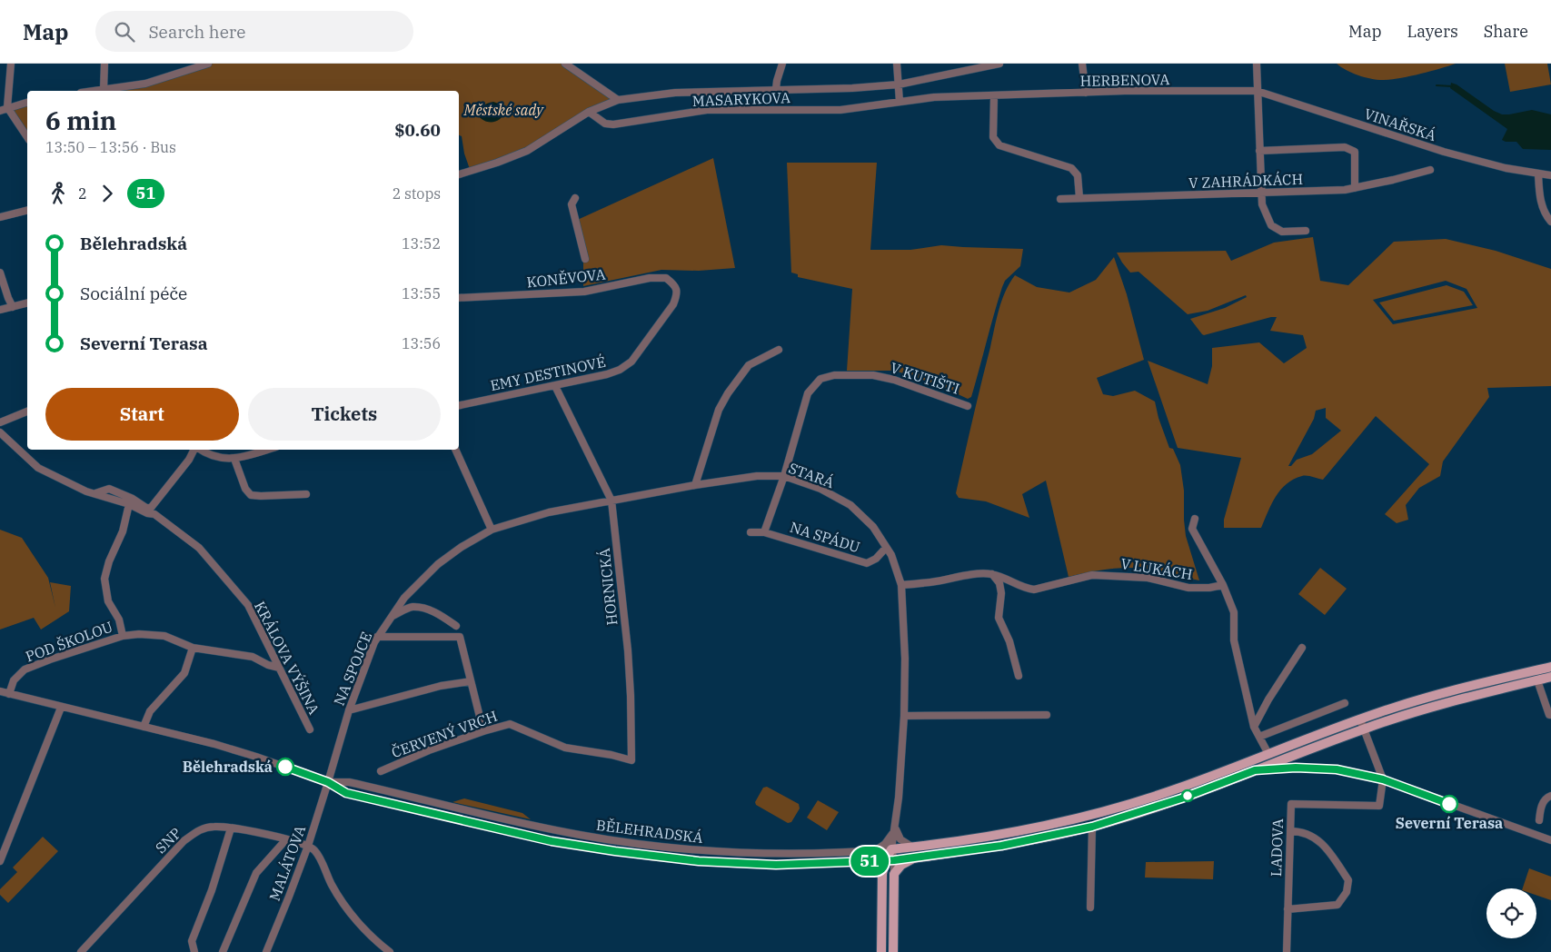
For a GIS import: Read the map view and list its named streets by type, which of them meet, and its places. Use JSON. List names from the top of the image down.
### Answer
{
  "streets": {
    "street": [
      "HERBENOVA",
      "MASARYKOVA",
      "VINAŘSKÁ",
      "V ZAHRÁDKÁCH",
      "KONĚVOVA",
      "EMY DESTINOVÉ",
      "V KUTIŠTI",
      "STARÁ",
      "NA SPÁDU",
      "V LUKÁCH",
      "HORNICKÁ",
      "POD ŠKOLOU",
      "KRÁLOVA VÝŠINA",
      "NA SPOJCE",
      "ČERVENÝ VRCH",
      "BĚLEHRADSKÁ",
      "SNP",
      "LADOVA",
      "MALÁTOVA"
    ]
  },
  "crossings": [
    ["HERBENOVA", "MASARYKOVA"],
    ["HERBENOVA", "VINAŘSKÁ"],
    ["KONĚVOVA", "EMY DESTINOVÉ"],
    ["EMY DESTINOVÉ", "HORNICKÁ"],
    ["V KUTIŠTI", "STARÁ"],
    ["V KUTIŠTI", "NA SPÁDU"],
    ["STARÁ", "NA SPÁDU"],
    ["STARÁ", "V LUKÁCH"],
    ["STARÁ", "HORNICKÁ"],
    ["STARÁ", "NA SPOJCE"],
    ["STARÁ", "BĚLEHRADSKÁ"],
    ["HORNICKÁ", "ČERVENÝ VRCH"],
    ["POD ŠKOLOU", "KRÁLOVA VÝŠINA"],
    ["POD ŠKOLOU", "BĚLEHRADSKÁ"],
    ["NA SPOJCE", "BĚLEHRADSKÁ"],
    ["NA SPOJCE", "MALÁTOVA"],
    ["BĚLEHRADSKÁ", "MALÁTOVA"],
    ["SNP", "MALÁTOVA"]
  ],
  "parks": ["Městské sady"],
  "places": ["Bělehradská", "Severní Terasa"],
  "lines": ["bus line 51"],
  "page": {
    "header": "Map",
    "search": "Search here",
    "nav": ["Map", "Layers", "Share"],
    "on_map": "51",
    "heading": ["6 min", "13:50 – 13:56 · Bus", "$0.60"],
    "legs": ["2", "51", "2 stops"],
    "list": [
      {
        "name": "Bělehradská",
        "value": "13:52"
      },
      {
        "name": "Sociální péče",
        "value": "13:55"
      },
      {
        "name": "Severní Terasa",
        "value": "13:56"
      }
    ],
    "buttons": ["Start", "Tickets"]
  }
}
